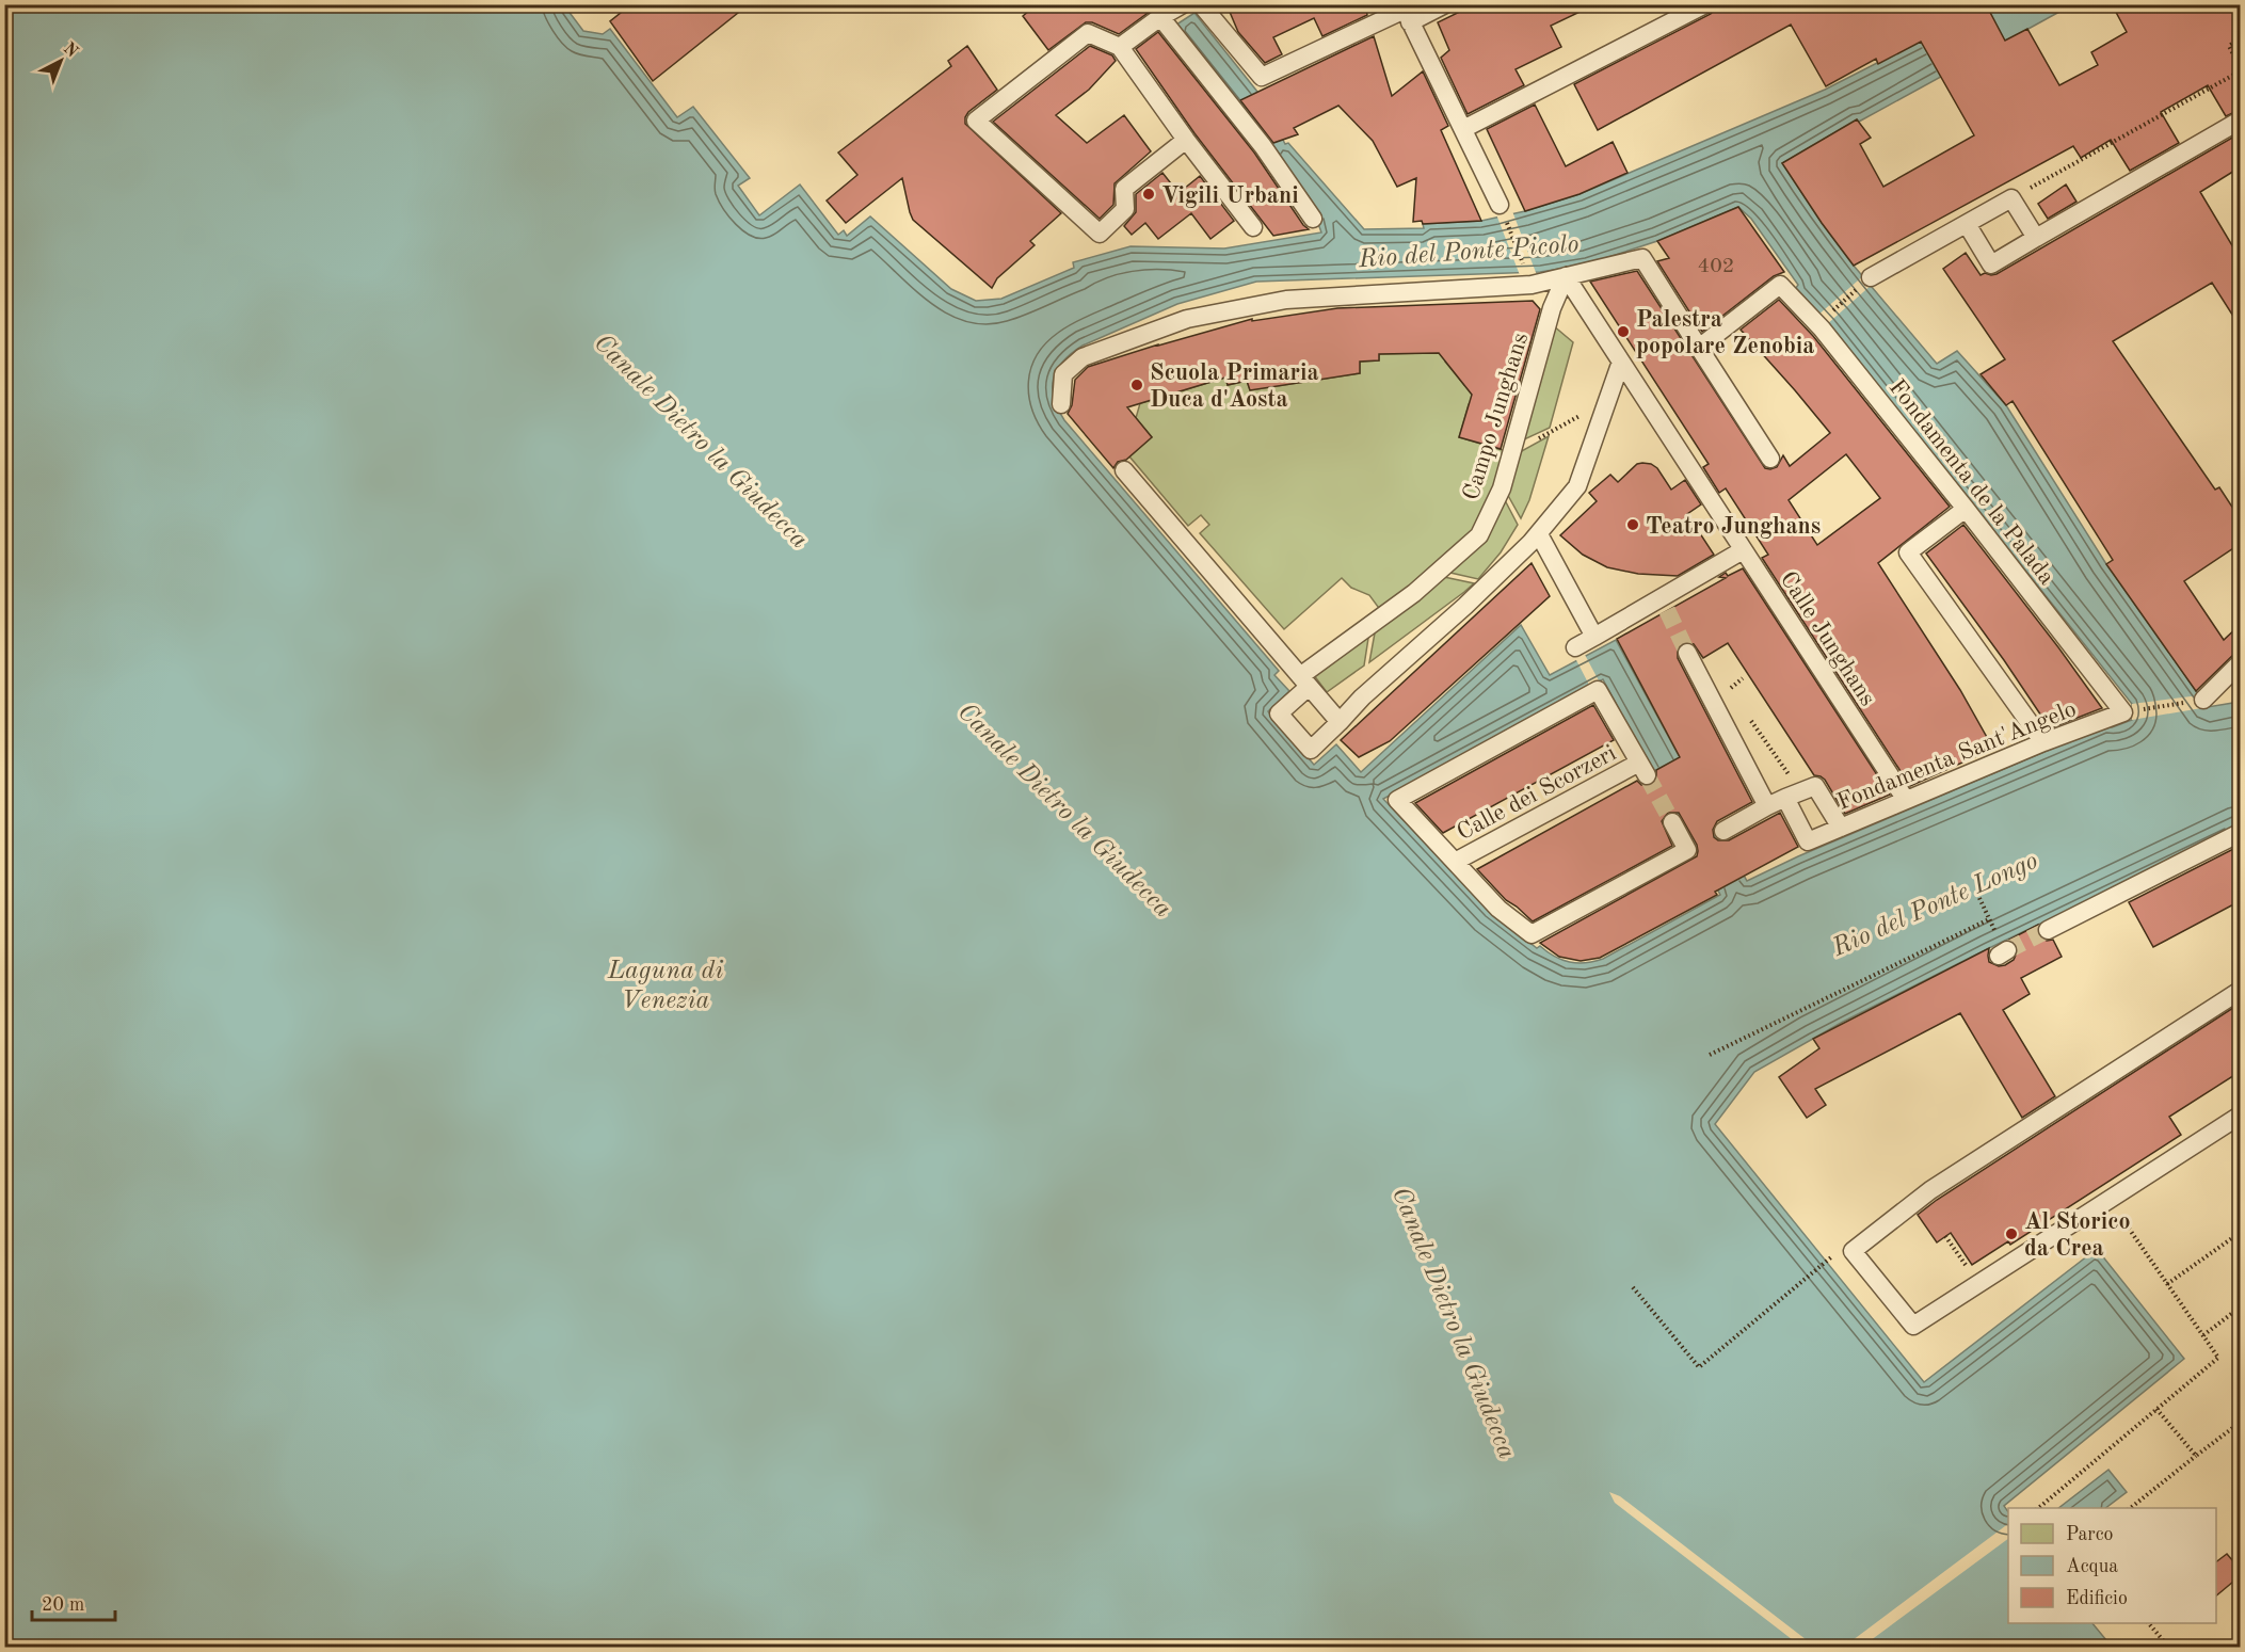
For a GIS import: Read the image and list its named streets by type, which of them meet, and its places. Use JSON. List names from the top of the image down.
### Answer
{
  "streets": {
    "street": [
      "Campo Junghans",
      "Fondamenta de la Palada",
      "Calle Junghans",
      "Fondamenta Sant'Angelo",
      "Calle dei Scorzeri"
    ]
  },
  "crossings": [
    ["Campo Junghans", "Calle Junghans"],
    ["Fondamenta de la Palada", "Fondamenta Sant'Angelo"],
    ["Calle Junghans", "Fondamenta Sant'Angelo"]
  ],
  "water": [
    "Rio del Ponte Picolo",
    "Canale Dietro la Giudecca",
    "Rio del Ponte Longo",
    "Laguna di Venezia"
  ],
  "places": [
    "Vigili Urbani",
    "Palestra popolare Zenobia",
    "Scuola Primaria Duca d'Aosta",
    "Teatro Junghans",
    "Al Storico da Crea"
  ],
  "house_numbers": ["402"],
  "legend": ["Parco", "Acqua", "Edificio"],
  "scale_bar": "20 m",
  "north": "top right"
}
